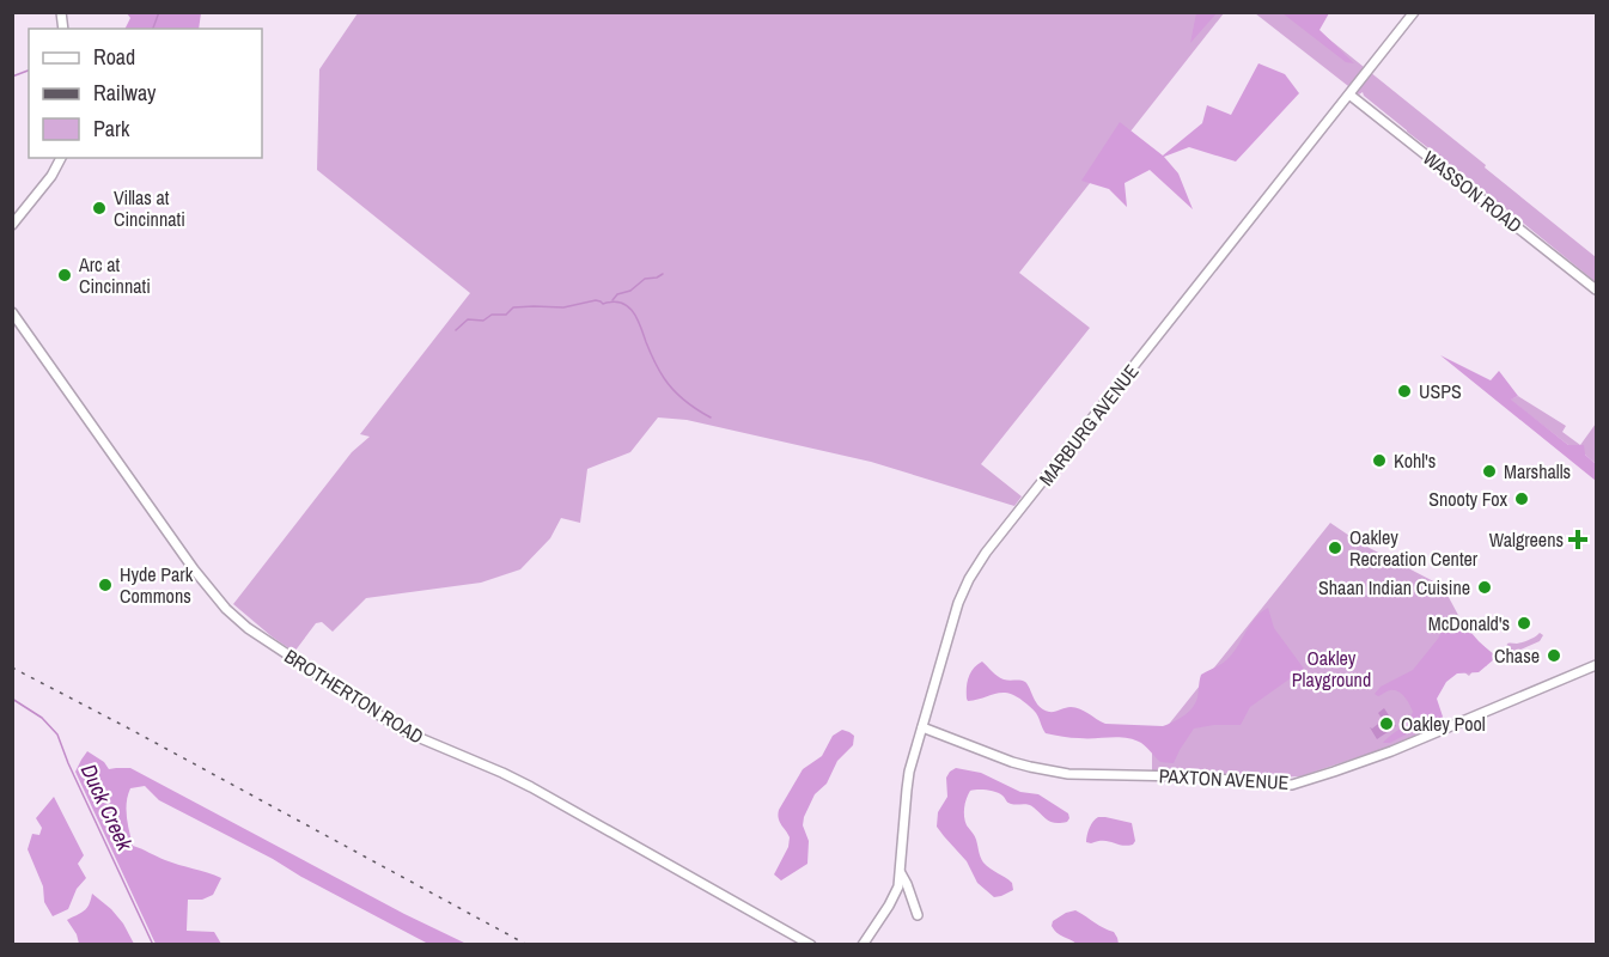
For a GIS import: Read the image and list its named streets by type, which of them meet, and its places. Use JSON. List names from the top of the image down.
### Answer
{
  "streets": {
    "street": [
      "WASSON ROAD",
      "MARBURG AVENUE",
      "BROTHERTON ROAD",
      "PAXTON AVENUE"
    ]
  },
  "crossings": [
    ["WASSON ROAD", "MARBURG AVENUE"],
    ["MARBURG AVENUE", "PAXTON AVENUE"]
  ],
  "water": ["Duck Creek"],
  "parks": ["Oakley Playground"],
  "places": {
    "other": [
      "Villas at Cincinnati",
      "Arc at Cincinnati",
      "USPS",
      "Kohl's",
      "Marshalls",
      "Snooty Fox",
      "Oakley Recreation Center",
      "Hyde Park Commons",
      "Shaan Indian Cuisine",
      "McDonald's",
      "Chase",
      "Oakley Pool"
    ],
    "health": ["Walgreens"]
  },
  "legend": ["Road", "Railway", "Park"]
}
